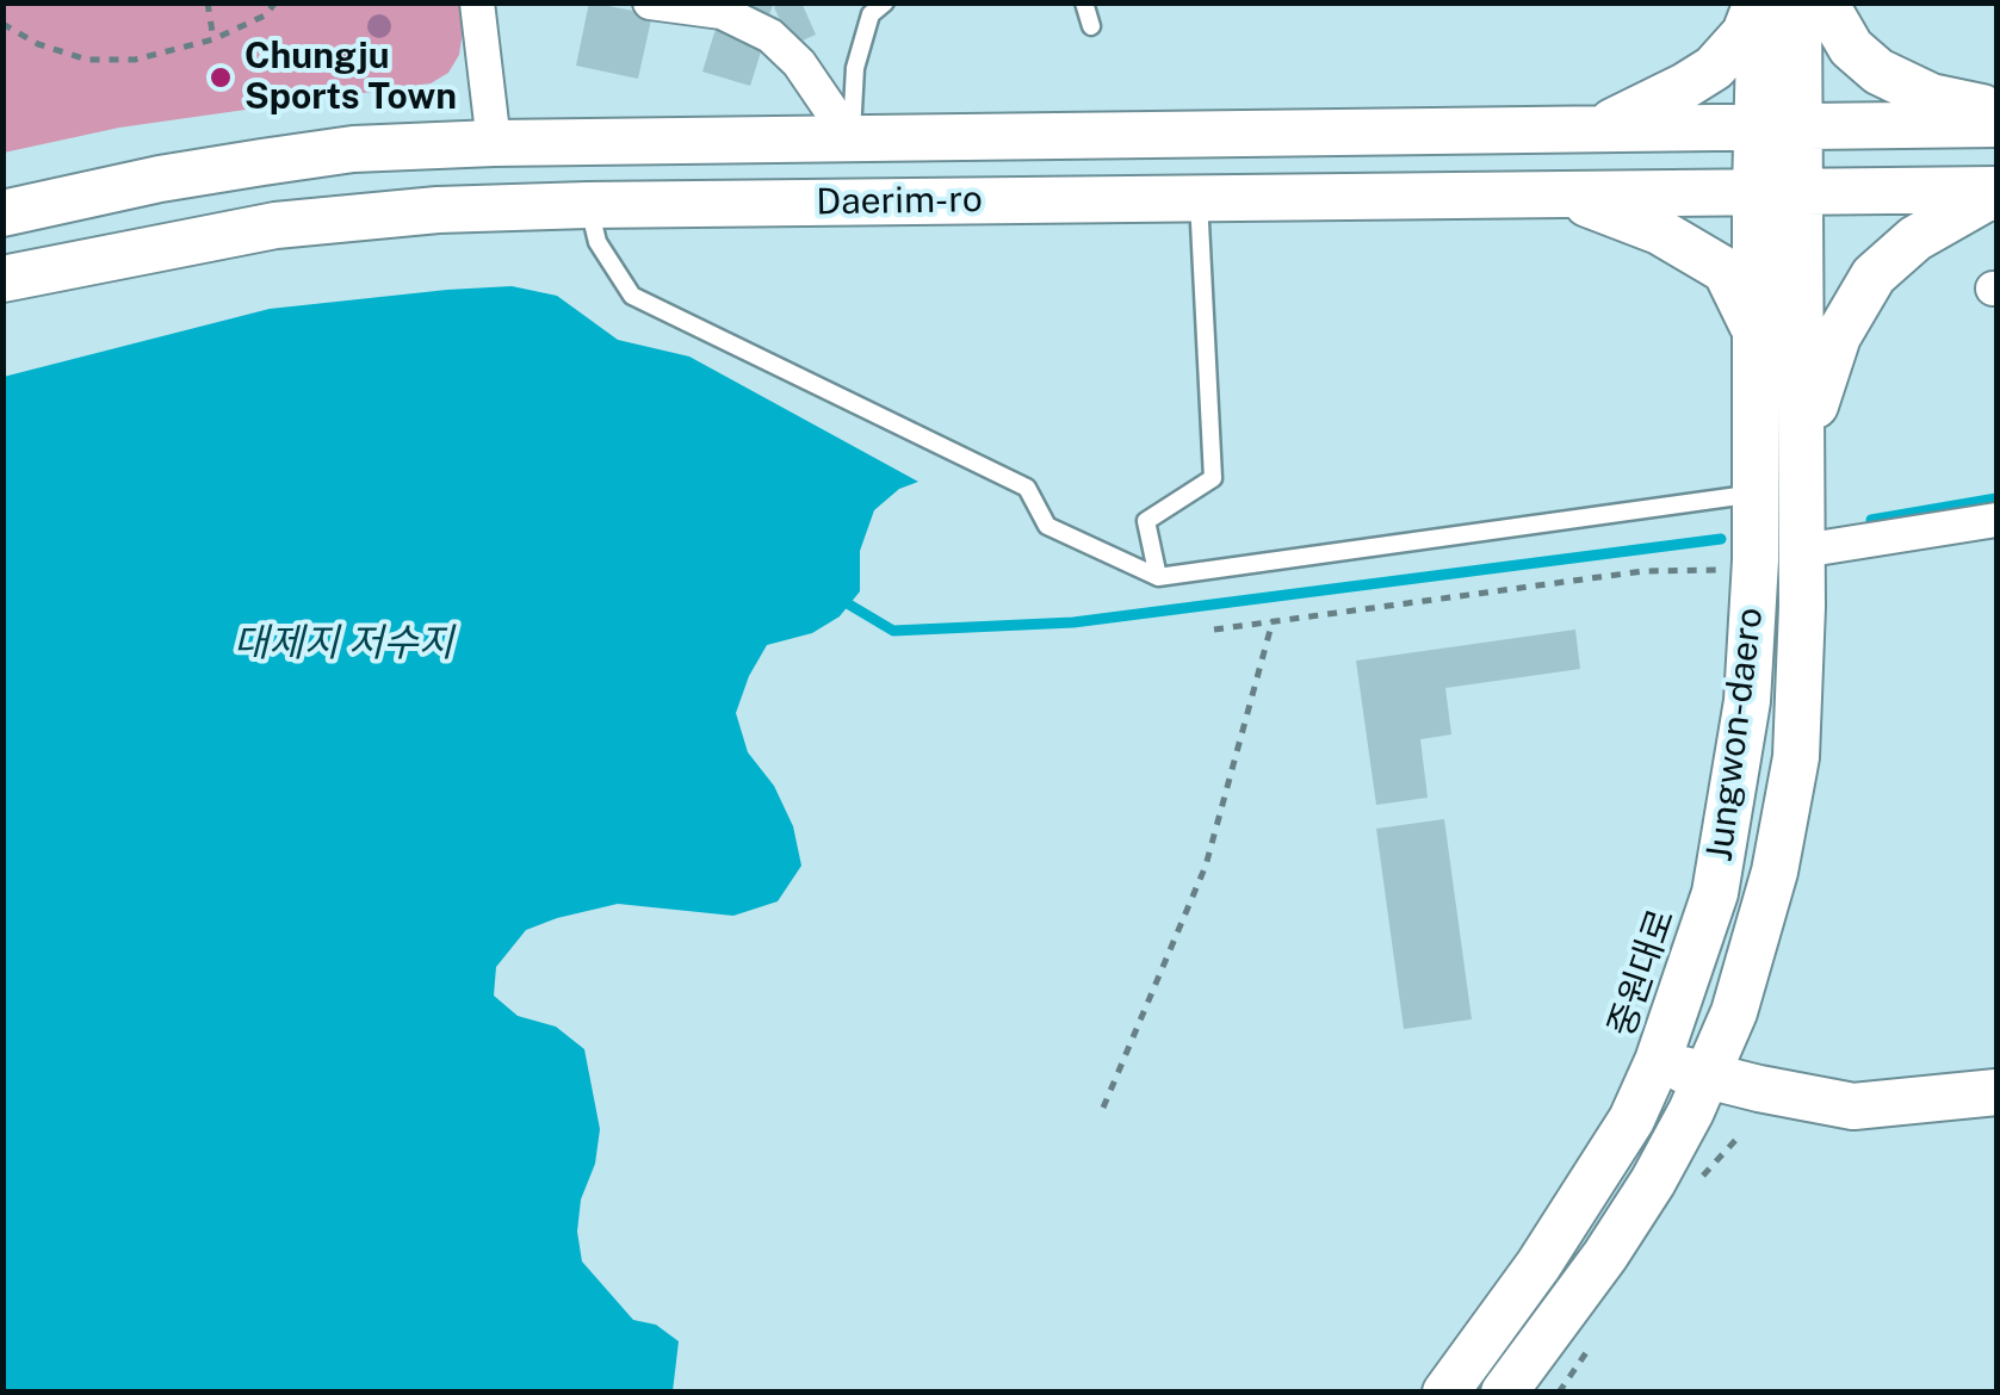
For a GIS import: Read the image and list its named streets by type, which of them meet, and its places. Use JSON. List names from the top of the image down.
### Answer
{
  "streets": {
    "street": ["Daerim-ro", "Jungwon-daero"]
  },
  "crossings": [
    ["Daerim-ro", "Jungwon-daero"]
  ],
  "water": ["대제지 저수지"],
  "places": ["Chungju Sports Town"]
}
